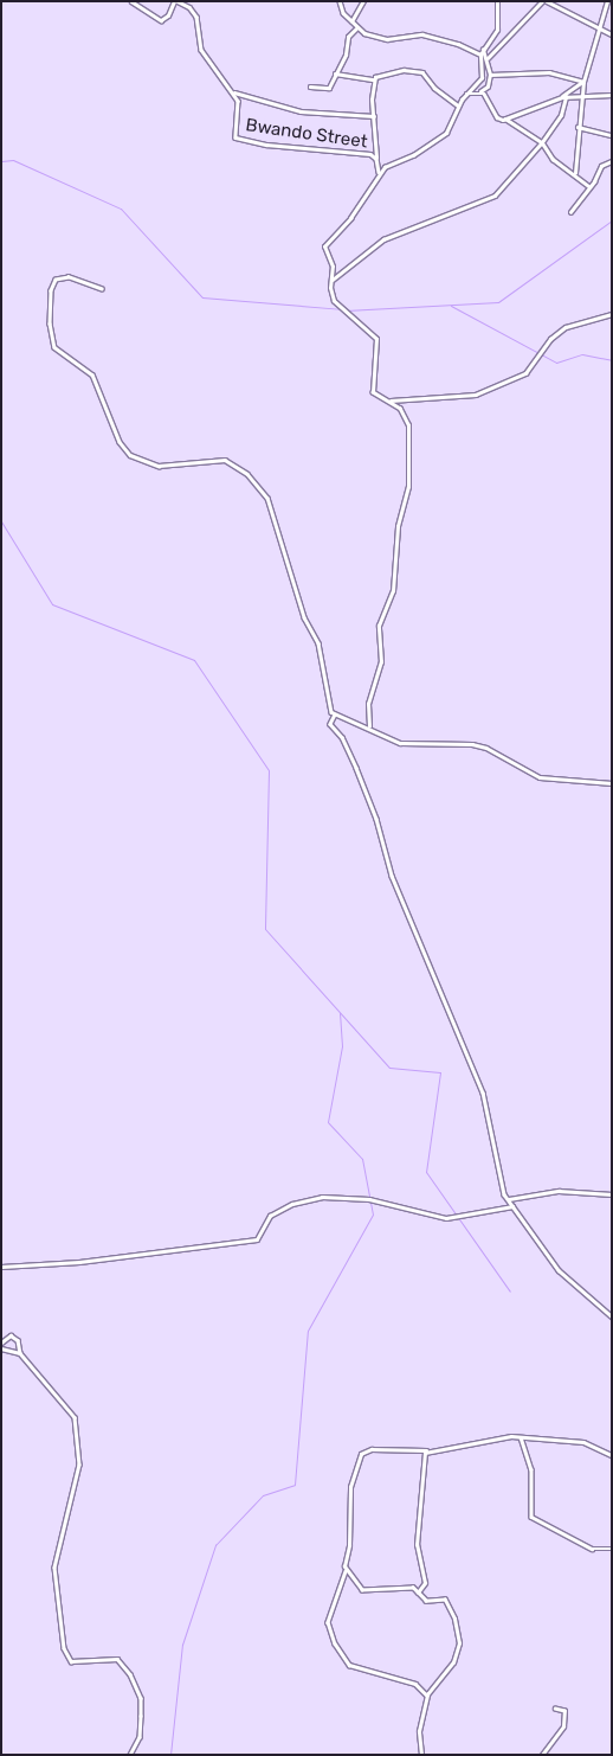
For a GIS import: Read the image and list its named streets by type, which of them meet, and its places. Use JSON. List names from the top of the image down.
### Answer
{
  "streets": {
    "street": ["Bwando Street"]
  }
}
